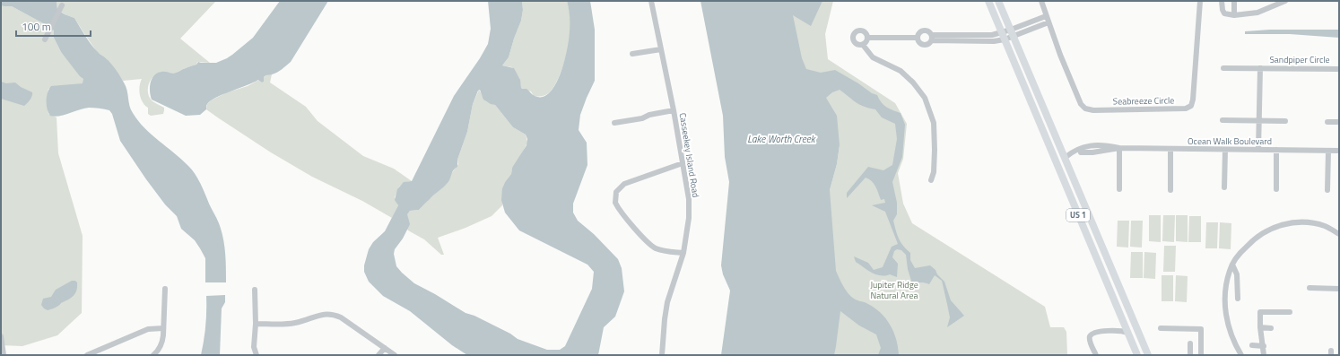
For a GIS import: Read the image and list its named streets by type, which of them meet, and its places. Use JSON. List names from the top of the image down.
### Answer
{
  "streets": {
    "main road": ["US 1"],
    "street": [
      "Sandpiper Circle",
      "Seabreeze Circle",
      "Ocean Walk Boulevard",
      "Casseekey Island Road"
    ]
  },
  "crossings": [
    ["Ocean Walk Boulevard", "US 1"]
  ],
  "water": ["Lake Worth Creek"],
  "parks": ["Jupiter Ridge Natural Area"],
  "scale_bar": "100 m"
}
